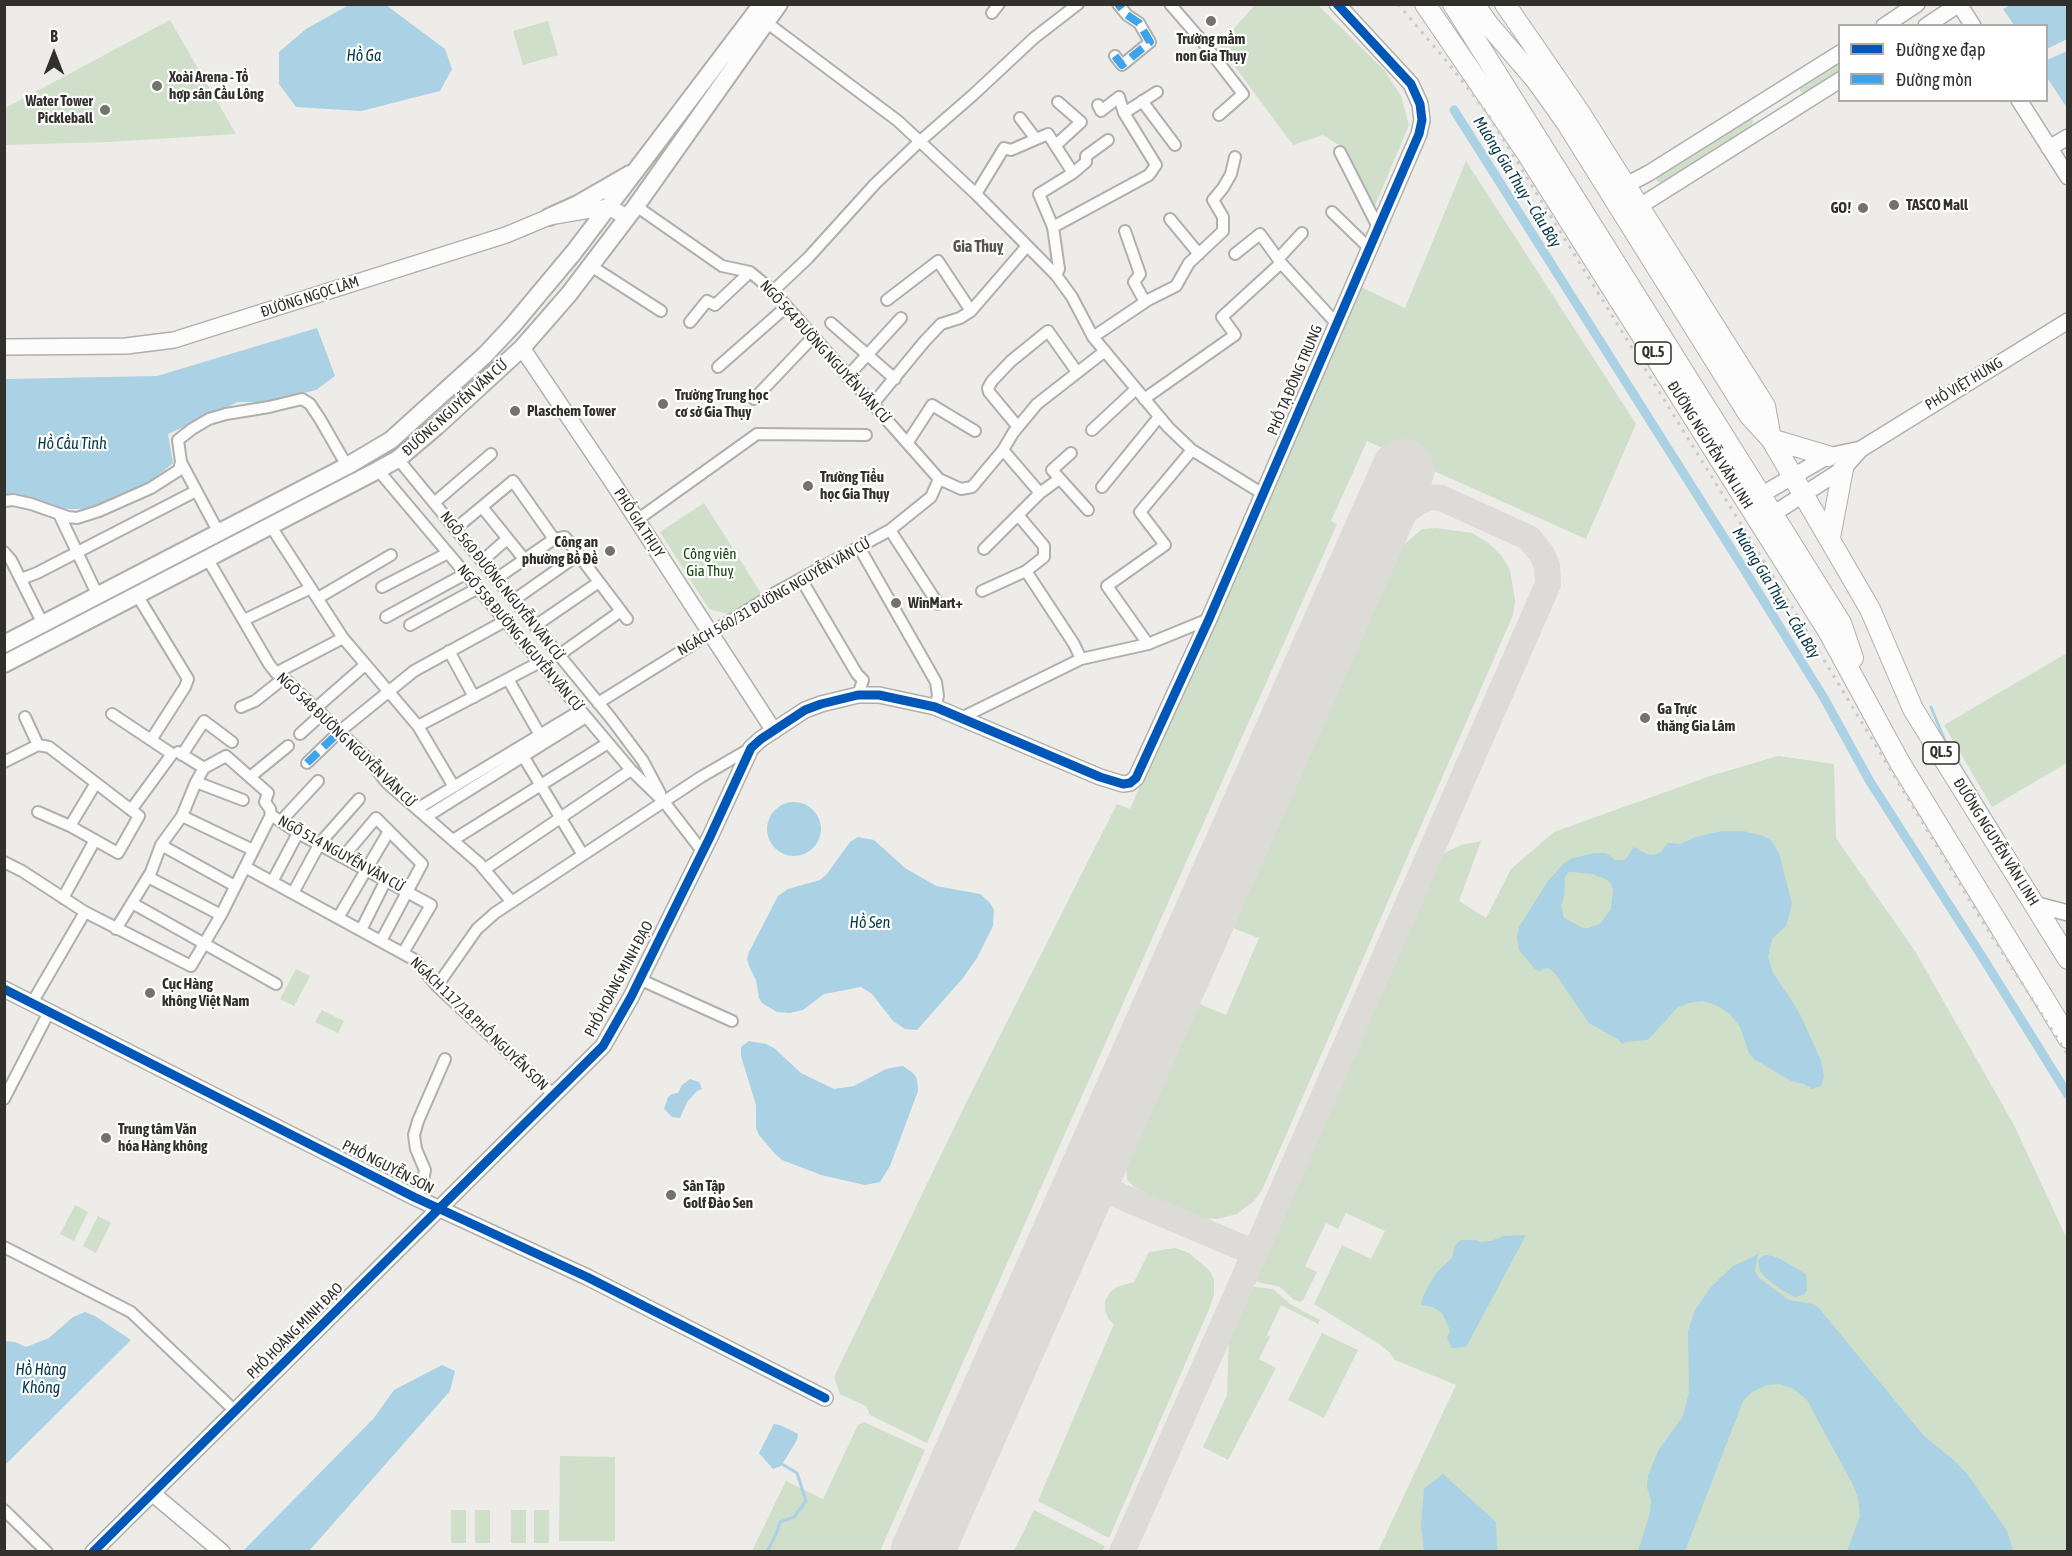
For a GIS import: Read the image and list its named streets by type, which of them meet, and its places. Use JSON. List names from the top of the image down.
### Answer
{
  "streets": {
    "highway": ["QL.5", "ĐƯỜNG NGUYỄN VĂN LINH"],
    "main road": ["ĐƯỜNG NGUYỄN VĂN CỪ"],
    "street": [
      "ĐƯỜNG NGỌC LÂM",
      "NGÕ 564 ĐƯỜNG NGUYỄN VĂN CỪ",
      "PHỐ TẠ ĐÔNG TRUNG",
      "PHỐ VIỆT HƯNG",
      "PHỐ GIA THỤY",
      "NGÕ 560 ĐƯỜNG NGUYỄN VĂN CỪ",
      "NGÁCH 560/31 ĐƯỜNG NGUYỄN VĂN CỪ",
      "NGÕ 558 ĐƯỜNG NGUYỄN VĂN CỪ",
      "NGÕ 548 ĐƯỜNG NGUYỄN VĂN CỪ",
      "NGÕ 514 NGUYỄN VĂN CỪ",
      "PHỐ HOÀNG MINH ĐẠO",
      "NGÁCH 117/18 PHỐ NGUYỄN SƠN",
      "PHỐ NGUYỄN SƠN"
    ]
  },
  "crossings": [
    ["ĐƯỜNG NGỌC LÂM", "ĐƯỜNG NGUYỄN VĂN CỪ"],
    ["NGÕ 564 ĐƯỜNG NGUYỄN VĂN CỪ", "ĐƯỜNG NGUYỄN VĂN CỪ"],
    ["NGÕ 564 ĐƯỜNG NGUYỄN VĂN CỪ", "NGÁCH 560/31 ĐƯỜNG NGUYỄN VĂN CỪ"],
    ["PHỐ TẠ ĐÔNG TRUNG", "PHỐ HOÀNG MINH ĐẠO"],
    ["PHỐ VIỆT HƯNG", "ĐƯỜNG NGUYỄN VĂN LINH"],
    ["ĐƯỜNG NGUYỄN VĂN CỪ", "PHỐ GIA THỤY"],
    ["ĐƯỜNG NGUYỄN VĂN CỪ", "NGÕ 560 ĐƯỜNG NGUYỄN VĂN CỪ"],
    ["ĐƯỜNG NGUYỄN VĂN CỪ", "NGÕ 558 ĐƯỜNG NGUYỄN VĂN CỪ"],
    ["ĐƯỜNG NGUYỄN VĂN CỪ", "NGÕ 548 ĐƯỜNG NGUYỄN VĂN CỪ"],
    ["PHỐ GIA THỤY", "NGÁCH 560/31 ĐƯỜNG NGUYỄN VĂN CỪ"],
    ["PHỐ GIA THỤY", "PHỐ HOÀNG MINH ĐẠO"],
    ["NGÕ 560 ĐƯỜNG NGUYỄN VĂN CỪ", "NGÁCH 560/31 ĐƯỜNG NGUYỄN VĂN CỪ"],
    ["NGÕ 560 ĐƯỜNG NGUYỄN VĂN CỪ", "NGÕ 558 ĐƯỜNG NGUYỄN VĂN CỪ"],
    ["NGÕ 514 NGUYỄN VĂN CỪ", "NGÁCH 117/18 PHỐ NGUYỄN SƠN"],
    ["PHỐ HOÀNG MINH ĐẠO", "NGÁCH 117/18 PHỐ NGUYỄN SƠN"],
    ["PHỐ HOÀNG MINH ĐẠO", "PHỐ NGUYỄN SƠN"]
  ],
  "districts": ["Gia Thuỵ"],
  "water": [
    "Hồ Ga",
    "Mương Gia Thụy – Cầu Bây",
    "Hồ Cầu Tình",
    "Hồ Sen",
    "Hồ Hàng Không"
  ],
  "parks": ["Công viên Gia Thuỵ"],
  "places": [
    "Trường mầm non Gia Thụy",
    "Xoài Arena - Tổ hợp sân Cầu Lông",
    "Water Tower Pickleball",
    "TASCO Mall",
    "GO!",
    "Trường Trung học cơ sở Gia Thụy",
    "Plaschem Tower",
    "Trường Tiểu học Gia Thụy",
    "Công an phường Bồ Đề",
    "WinMart+",
    "Ga Trực thăng Gia Lâm",
    "Cục Hàng không Việt Nam",
    "Trung tâm Văn hóa Hàng không",
    "Sân Tập Golf Đảo Sen"
  ],
  "legend": ["Đường xe đạp", "Đường mòn"],
  "north": "top"
}
